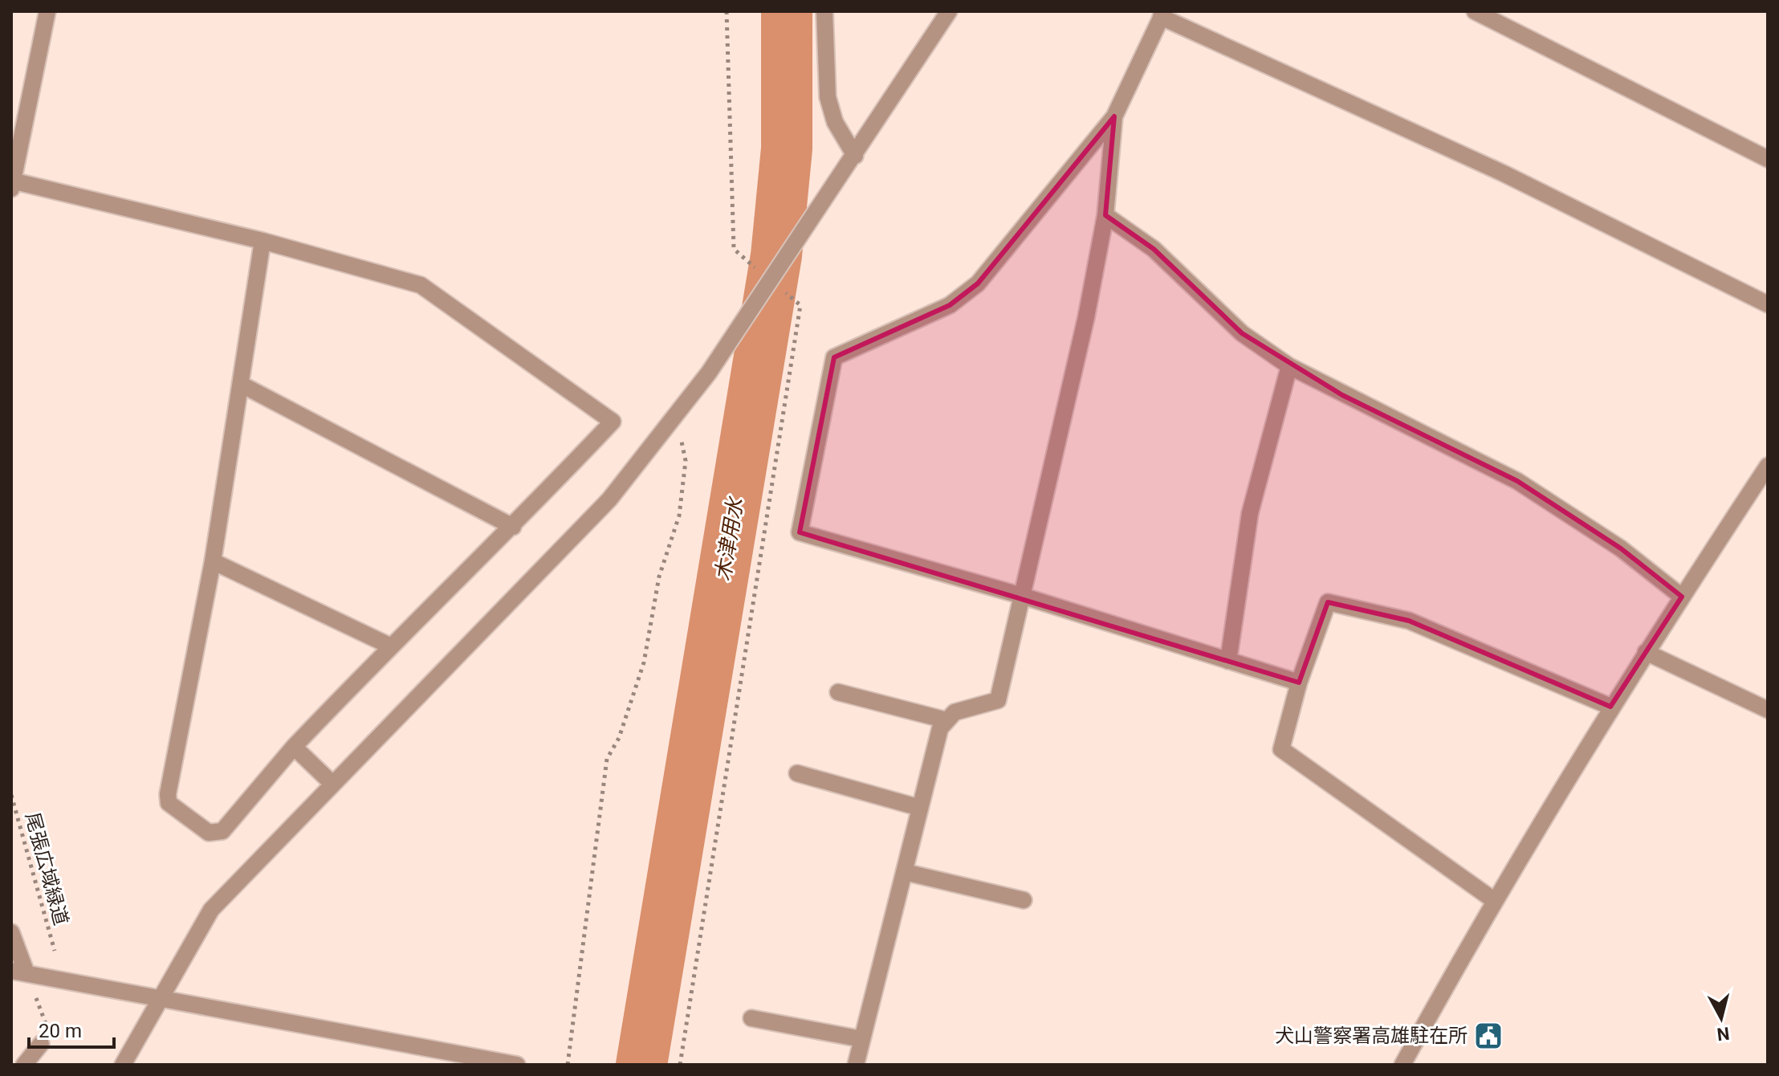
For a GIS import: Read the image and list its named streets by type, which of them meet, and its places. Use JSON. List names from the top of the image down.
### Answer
{
  "streets": {
    "path": ["尾張広域緑道"]
  },
  "water": ["木津用水"],
  "places": {
    "public building": ["犬山警察署高雄駐在所"]
  },
  "scale_bar": "20 m",
  "north": "bottom"
}
